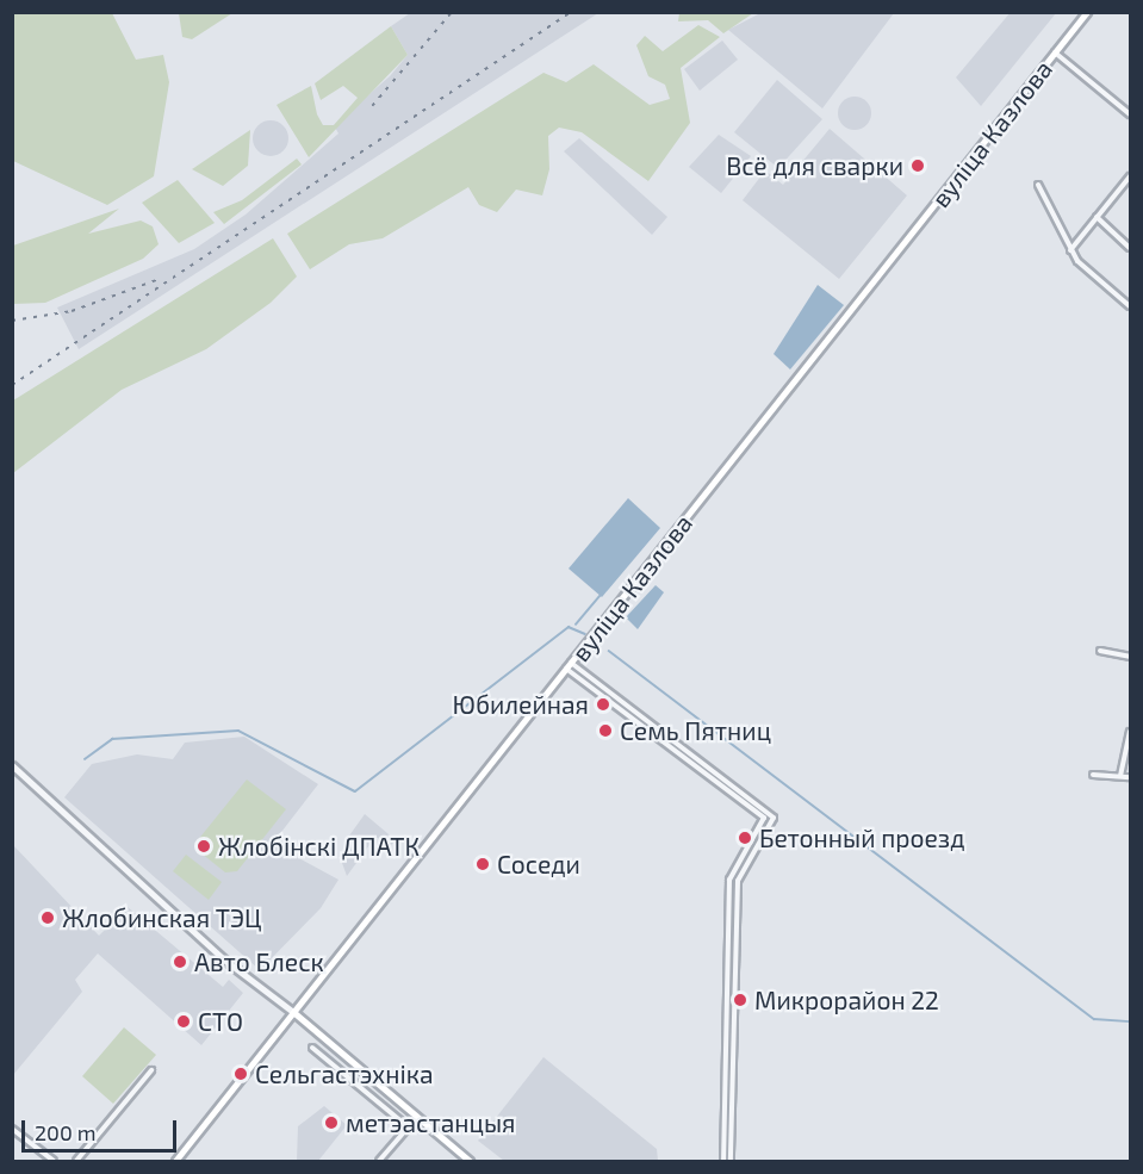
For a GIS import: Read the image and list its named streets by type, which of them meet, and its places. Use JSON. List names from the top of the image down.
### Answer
{
  "streets": {
    "main road": ["вуліца Казлова"]
  },
  "places": [
    "Всё для сварки",
    "Юбилейная",
    "Семь Пятниц",
    "Бетонный проезд",
    "Жлобінскі ДПАТК",
    "Соседи",
    "Жлобинская ТЭЦ",
    "Авто Блеск",
    "Микрорайон 22",
    "СТО",
    "Сельгастэхніка",
    "метэастанцыя"
  ],
  "scale_bar": "200 m"
}
